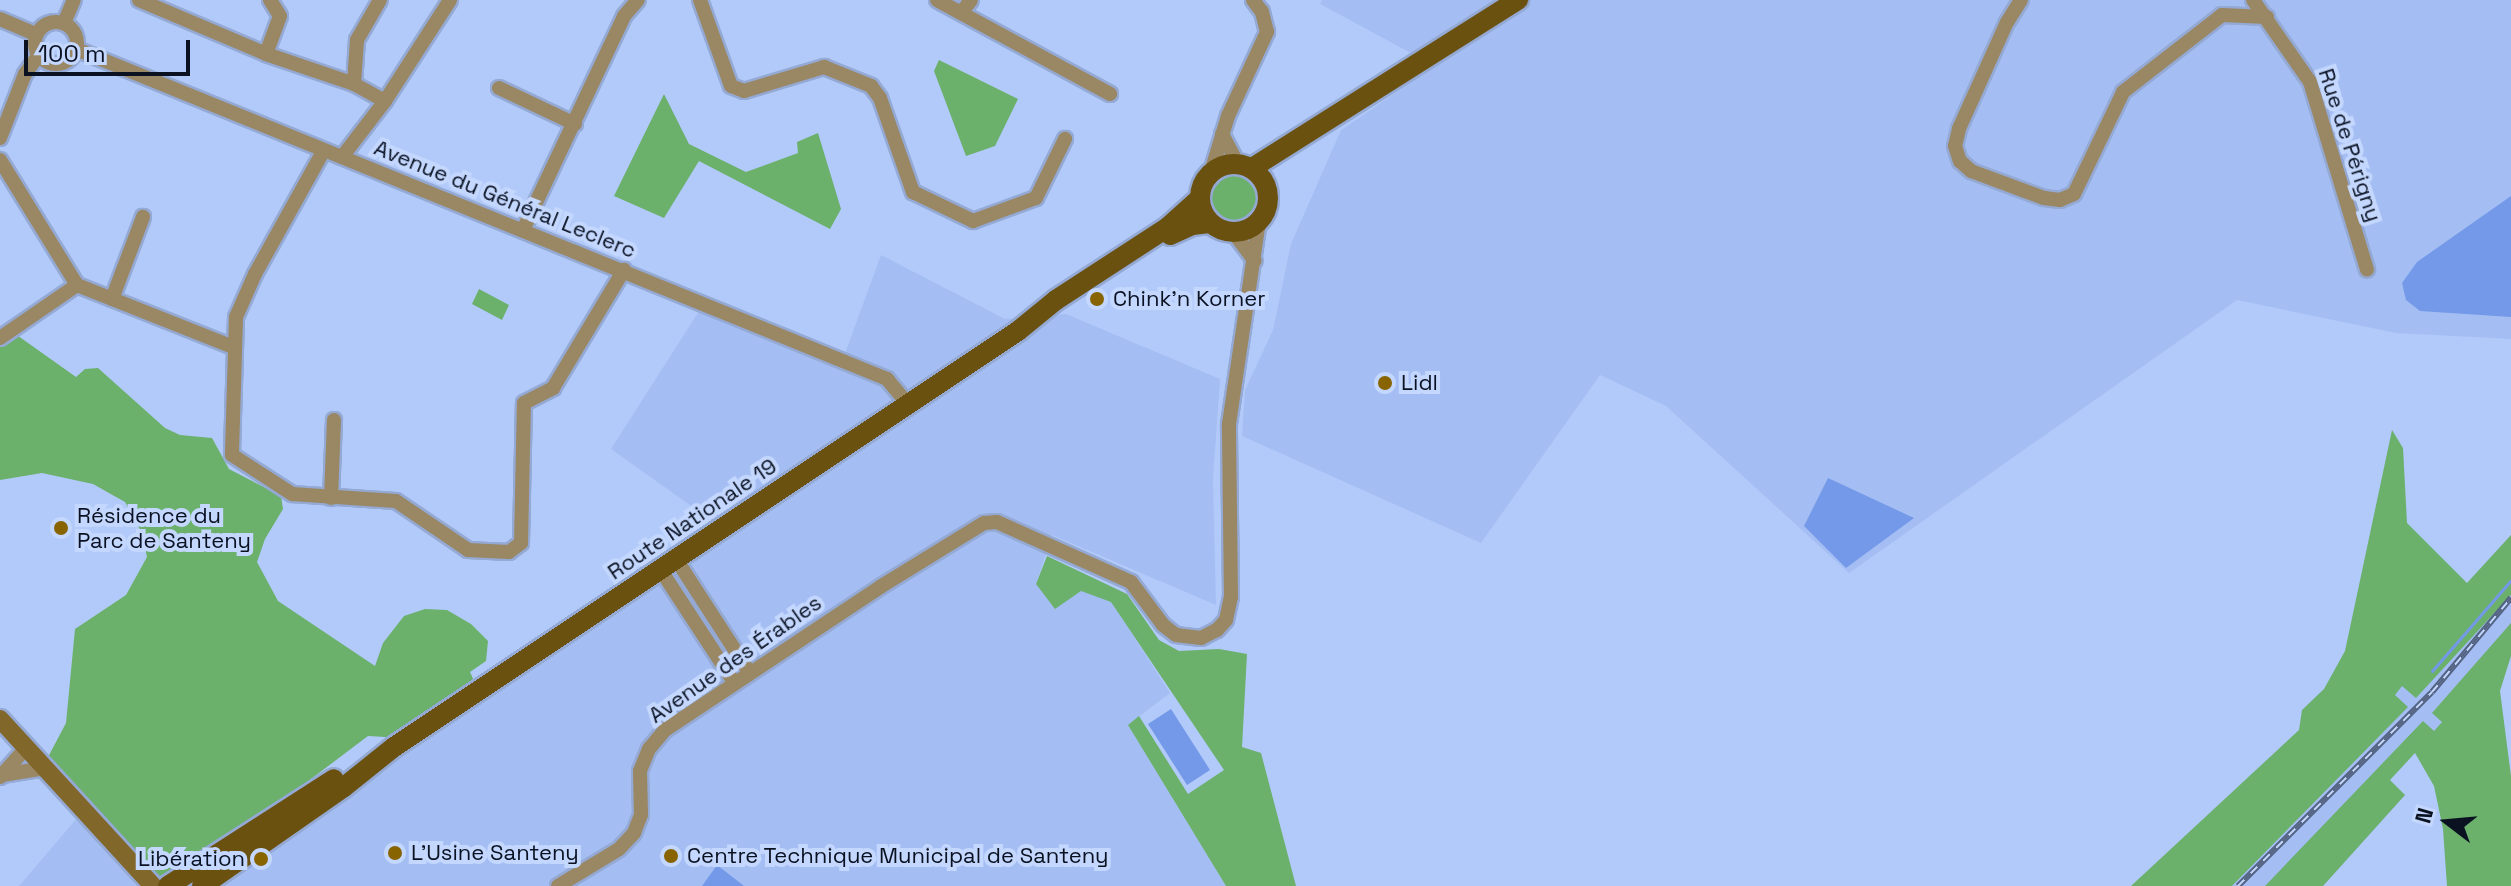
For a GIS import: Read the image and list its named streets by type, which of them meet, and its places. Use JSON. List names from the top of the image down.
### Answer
{
  "streets": {
    "main road": ["Route Nationale 19"],
    "street": ["Rue de Périgny", "Avenue du Général Leclerc", "Avenue des Érables"]
  },
  "crossings": [
    ["Avenue du Général Leclerc", "Route Nationale 19"],
    ["Route Nationale 19", "Avenue des Érables"]
  ],
  "places": [
    "Chink'n Korner",
    "Lidl",
    "Résidence du Parc de Santeny",
    "L'Usine Santeny",
    "Centre Technique Municipal de Santeny",
    "Libération"
  ],
  "scale_bar": "100 m",
  "north": "left"
}
